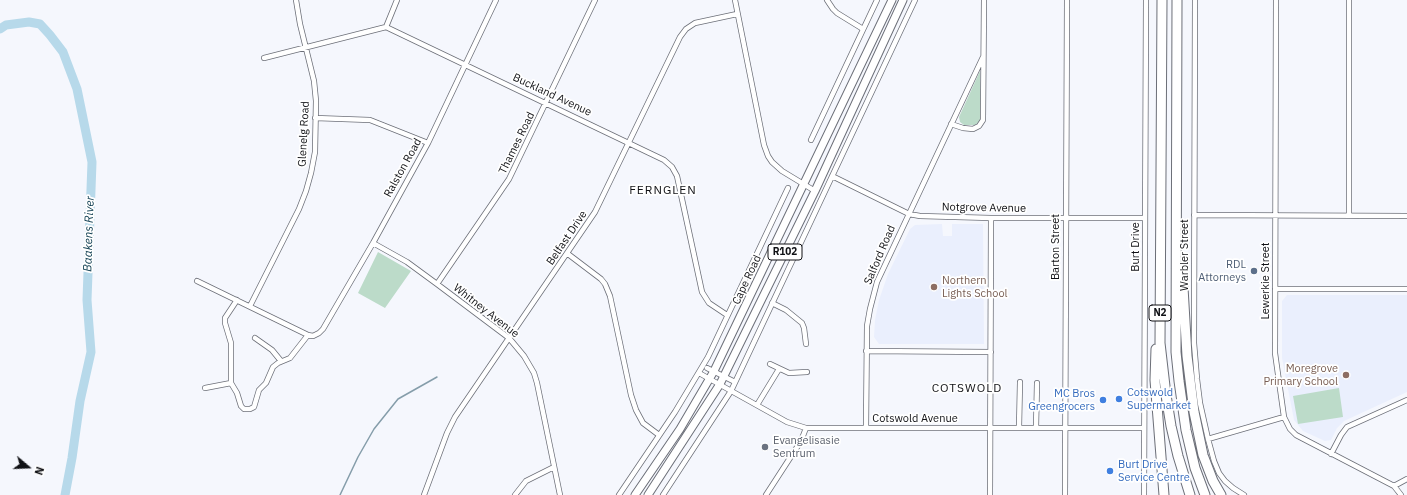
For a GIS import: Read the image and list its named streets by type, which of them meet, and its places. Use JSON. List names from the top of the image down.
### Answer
{
  "streets": {
    "highway": ["N2"],
    "main road": ["R102", "Cape Road"],
    "street": [
      "Buckland Avenue",
      "Glenelg Road",
      "Thames Road",
      "Ralston Road",
      "Notgrove Avenue",
      "Belfast Drive",
      "Barton Street",
      "Burt Drive",
      "Salford Road",
      "Warbler Street",
      "Lewerkie Street",
      "Whitney Avenue",
      "Cotswold Avenue"
    ]
  },
  "crossings": [
    ["Buckland Avenue", "Thames Road"],
    ["Buckland Avenue", "Ralston Road"],
    ["Buckland Avenue", "Belfast Drive"],
    ["Buckland Avenue", "Cape Road"],
    ["Thames Road", "Whitney Avenue"],
    ["Ralston Road", "Whitney Avenue"],
    ["Notgrove Avenue", "Barton Street"],
    ["Notgrove Avenue", "Burt Drive"],
    ["Notgrove Avenue", "Salford Road"],
    ["Belfast Drive", "Whitney Avenue"],
    ["Barton Street", "Cotswold Avenue"],
    ["Burt Drive", "Cotswold Avenue"],
    ["Salford Road", "Cotswold Avenue"],
    ["Cape Road", "Cotswold Avenue"]
  ],
  "districts": ["FERNGLEN", "COTSWOLD"],
  "water": ["Baakens River"],
  "places": [
    "RDL Attorneys",
    "Northern Lights School",
    "Moregrove Primary School",
    "Cotswold Supermarket",
    "MC Bros Greengrocers",
    "Evangelisasie Sentrum",
    "Burt Drive Service Centre"
  ],
  "north": "right"
}
